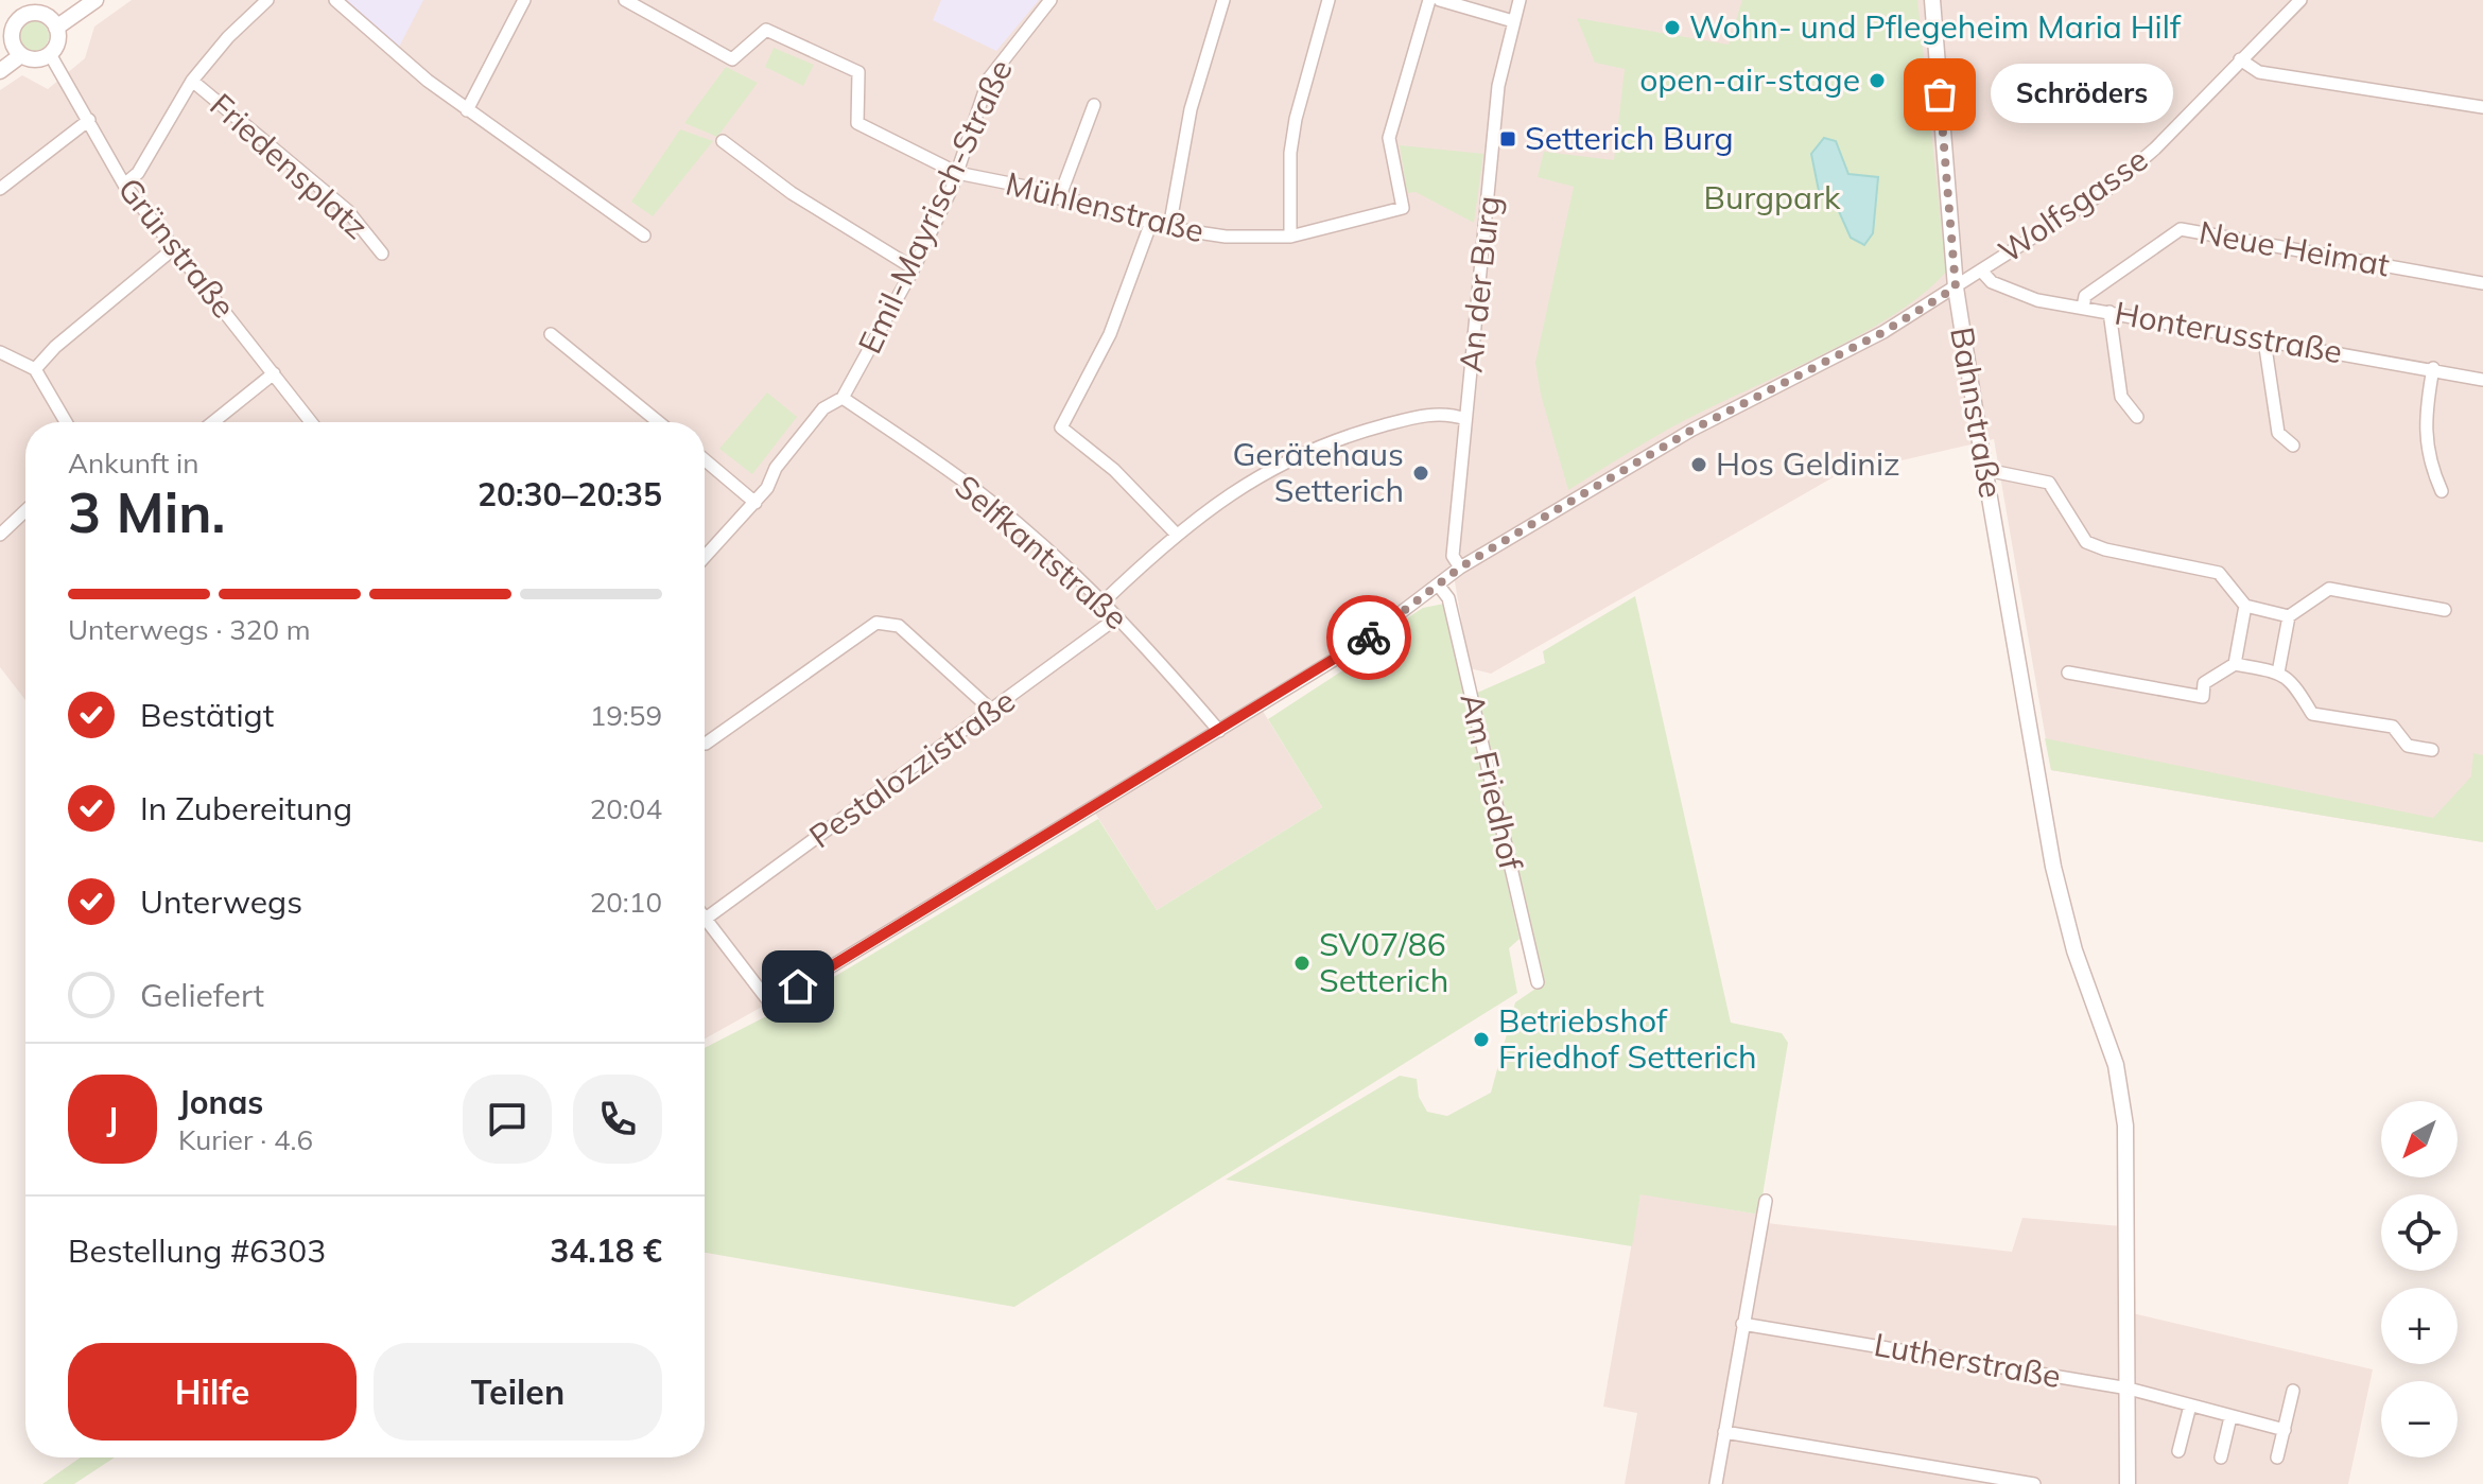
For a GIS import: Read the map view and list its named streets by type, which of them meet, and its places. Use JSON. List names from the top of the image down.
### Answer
{
  "streets": {
    "street": [
      "Friedensplatz",
      "Wolfsgasse",
      "Emil-Mayrisch-Straße",
      "Mühlenstraße",
      "Grünstraße",
      "Neue Heimat",
      "An der Burg",
      "Honterusstraße",
      "Bahnstraße",
      "Selfkantstraße",
      "Pestalozzistraße",
      "Am Friedhof",
      "Lutherstraße"
    ]
  },
  "crossings": [
    ["Wolfsgasse", "An der Burg"],
    ["Wolfsgasse", "Honterusstraße"],
    ["Wolfsgasse", "Bahnstraße"],
    ["Wolfsgasse", "Selfkantstraße"],
    ["Wolfsgasse", "Pestalozzistraße"],
    ["Wolfsgasse", "Am Friedhof"],
    ["Emil-Mayrisch-Straße", "Mühlenstraße"],
    ["Emil-Mayrisch-Straße", "Selfkantstraße"],
    ["Neue Heimat", "Honterusstraße"],
    ["Bahnstraße", "Lutherstraße"],
    ["Selfkantstraße", "Pestalozzistraße"]
  ],
  "parks": ["Burgpark"],
  "places": {
    "other": [
      "Wohn- und Pflegeheim Maria Hilf",
      "open-air-stage",
      "Schröders",
      "Hos Geldiniz",
      "Gerätehaus Setterich",
      "SV07/86 Setterich",
      "Betriebshof Friedhof Setterich"
    ],
    "transit": ["Setterich Burg"]
  },
  "north": "bottom left",
  "page": {
    "bubble": "Schröders",
    "heading": ["3 Min.", "Ankunft in", "20:30–20:35"],
    "panel": [
      "Jonas",
      "Kurier · 4.6",
      "Bestellung #6303",
      "34.18 €"
    ],
    "bar": "Unterwegs · 320 m",
    "list": [
      ["Bestätigt", "19:59"],
      ["In Zubereitung", "20:04"],
      ["Unterwegs", "20:10"],
      "Geliefert"
    ],
    "round": "J",
    "map_buttons": ["+", "−"],
    "buttons": ["Hilfe", "Teilen"]
  }
}
